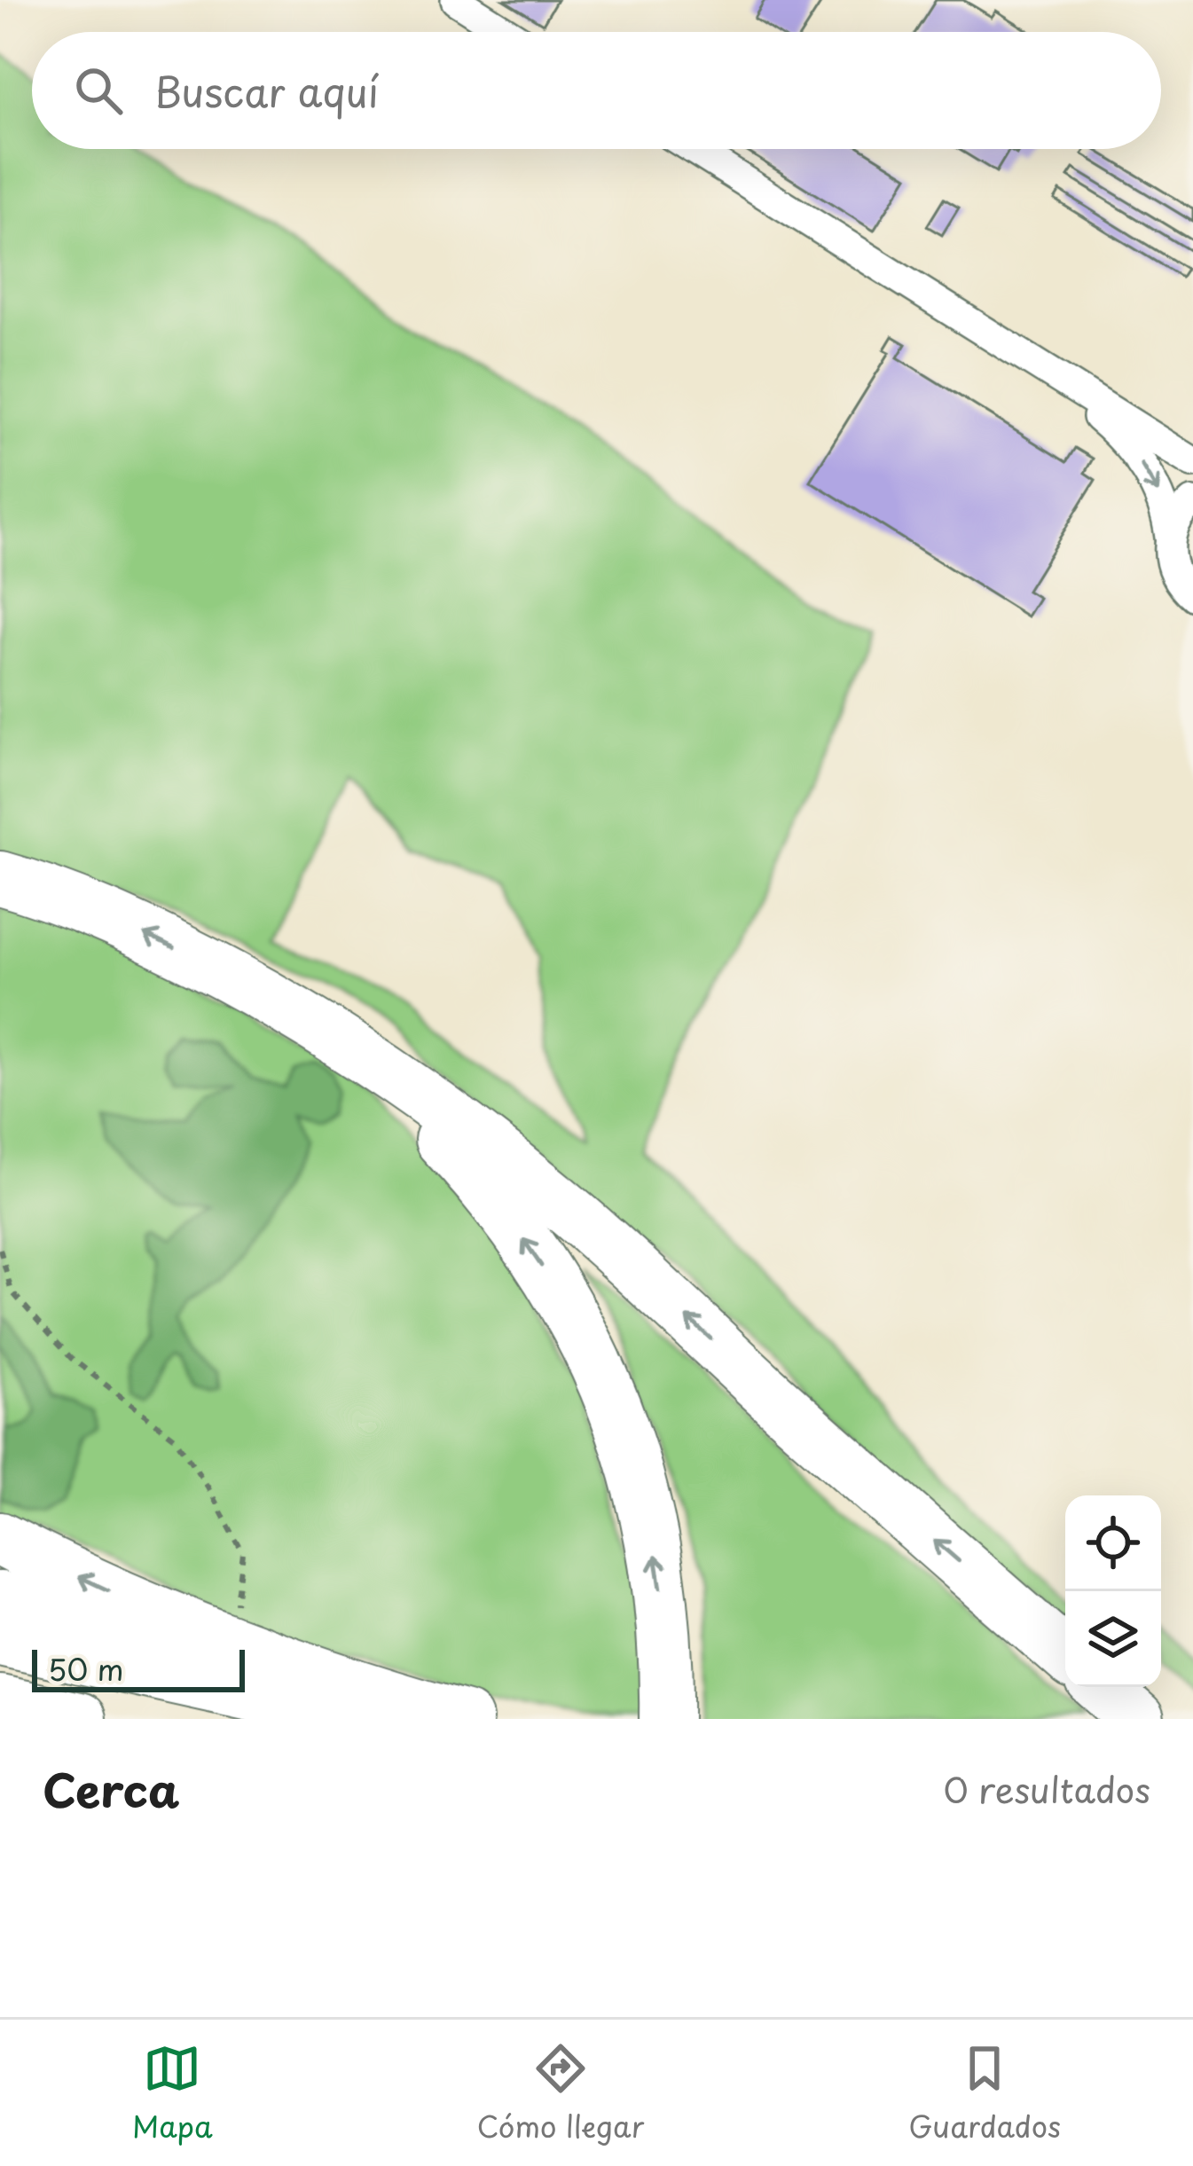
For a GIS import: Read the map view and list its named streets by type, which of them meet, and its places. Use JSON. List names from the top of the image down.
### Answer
{
  "scale_bar": "50 m",
  "page": {
    "search": "Buscar aquí",
    "scale": "50 m",
    "heading": ["Cerca", "0 resultados"],
    "nav": ["Mapa", "Cómo llegar", "Guardados"]
  }
}
